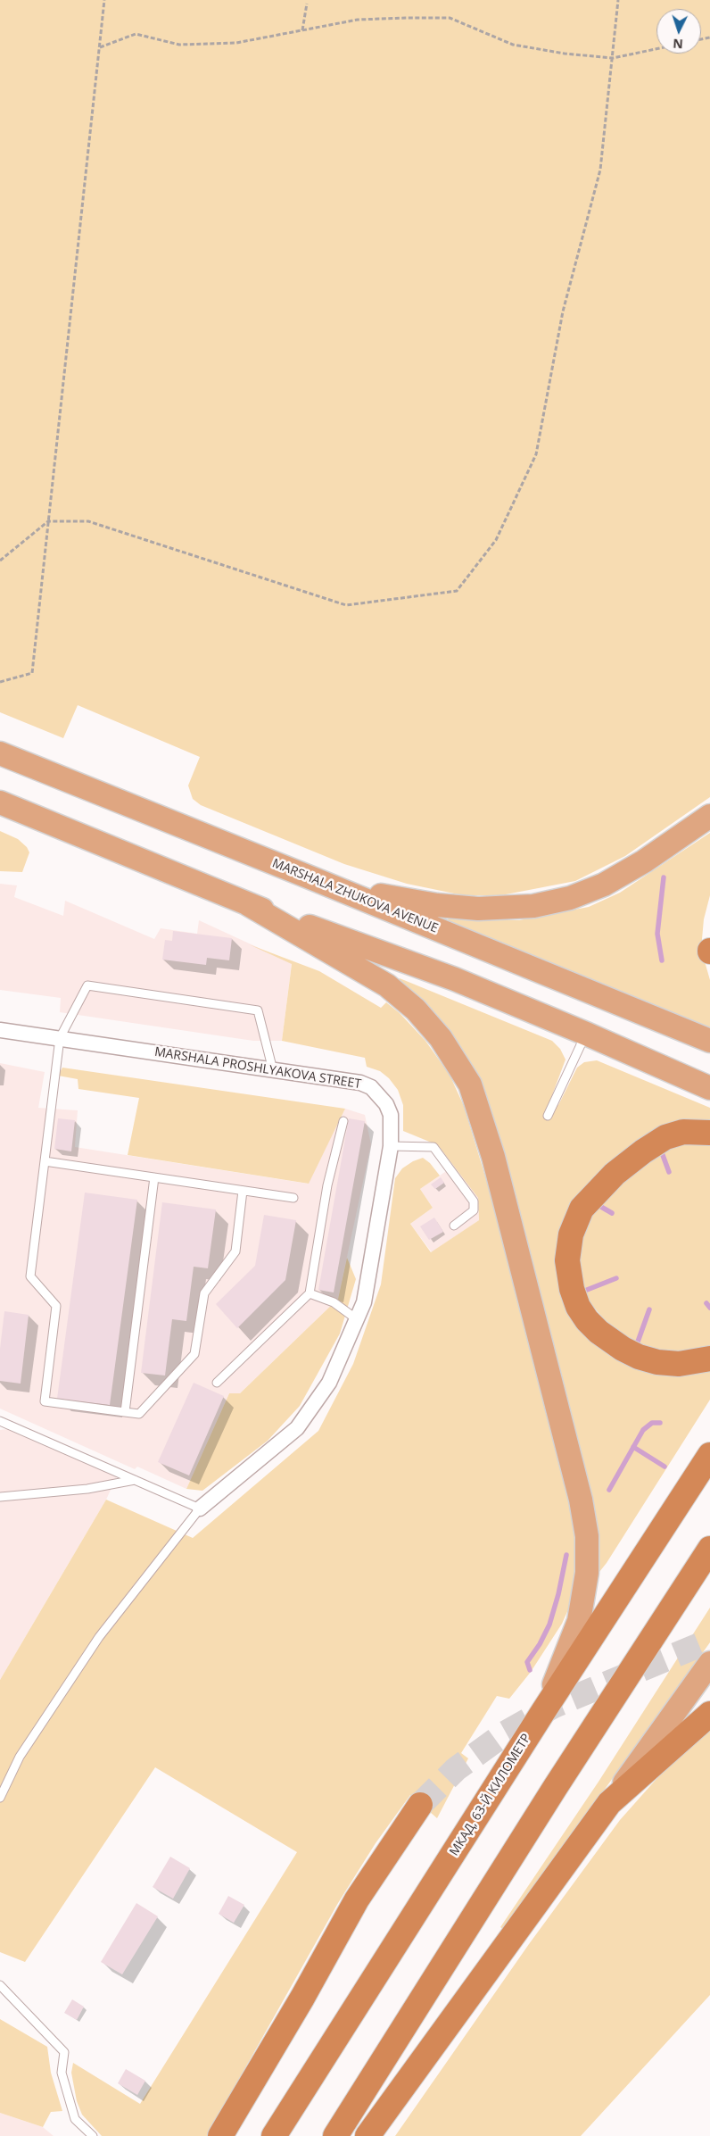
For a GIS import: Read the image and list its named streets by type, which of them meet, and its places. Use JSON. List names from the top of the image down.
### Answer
{
  "streets": {
    "highway": ["МКАД, 63-Й КИЛОМЕТР"],
    "main road": ["MARSHALA ZHUKOVA AVENUE"],
    "street": ["MARSHALA PROSHLYAKOVA STREET"]
  },
  "north": "bottom"
}
